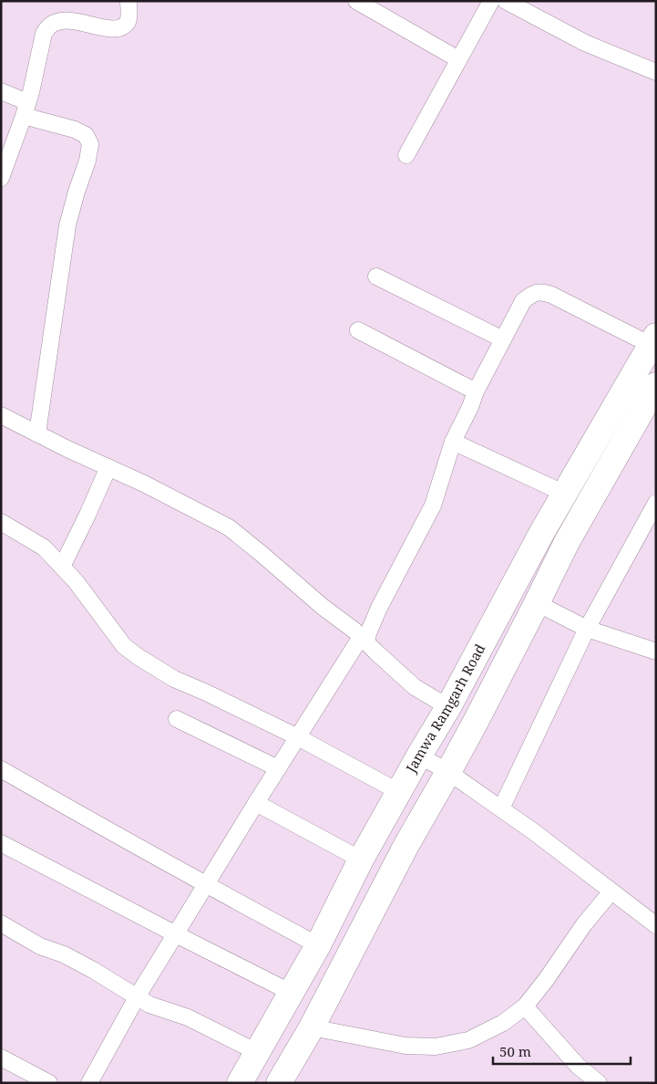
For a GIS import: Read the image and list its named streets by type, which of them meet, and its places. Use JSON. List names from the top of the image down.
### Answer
{
  "streets": {
    "highway": ["Jamwa Ramgarh Road"]
  },
  "scale_bar": "50 m"
}
